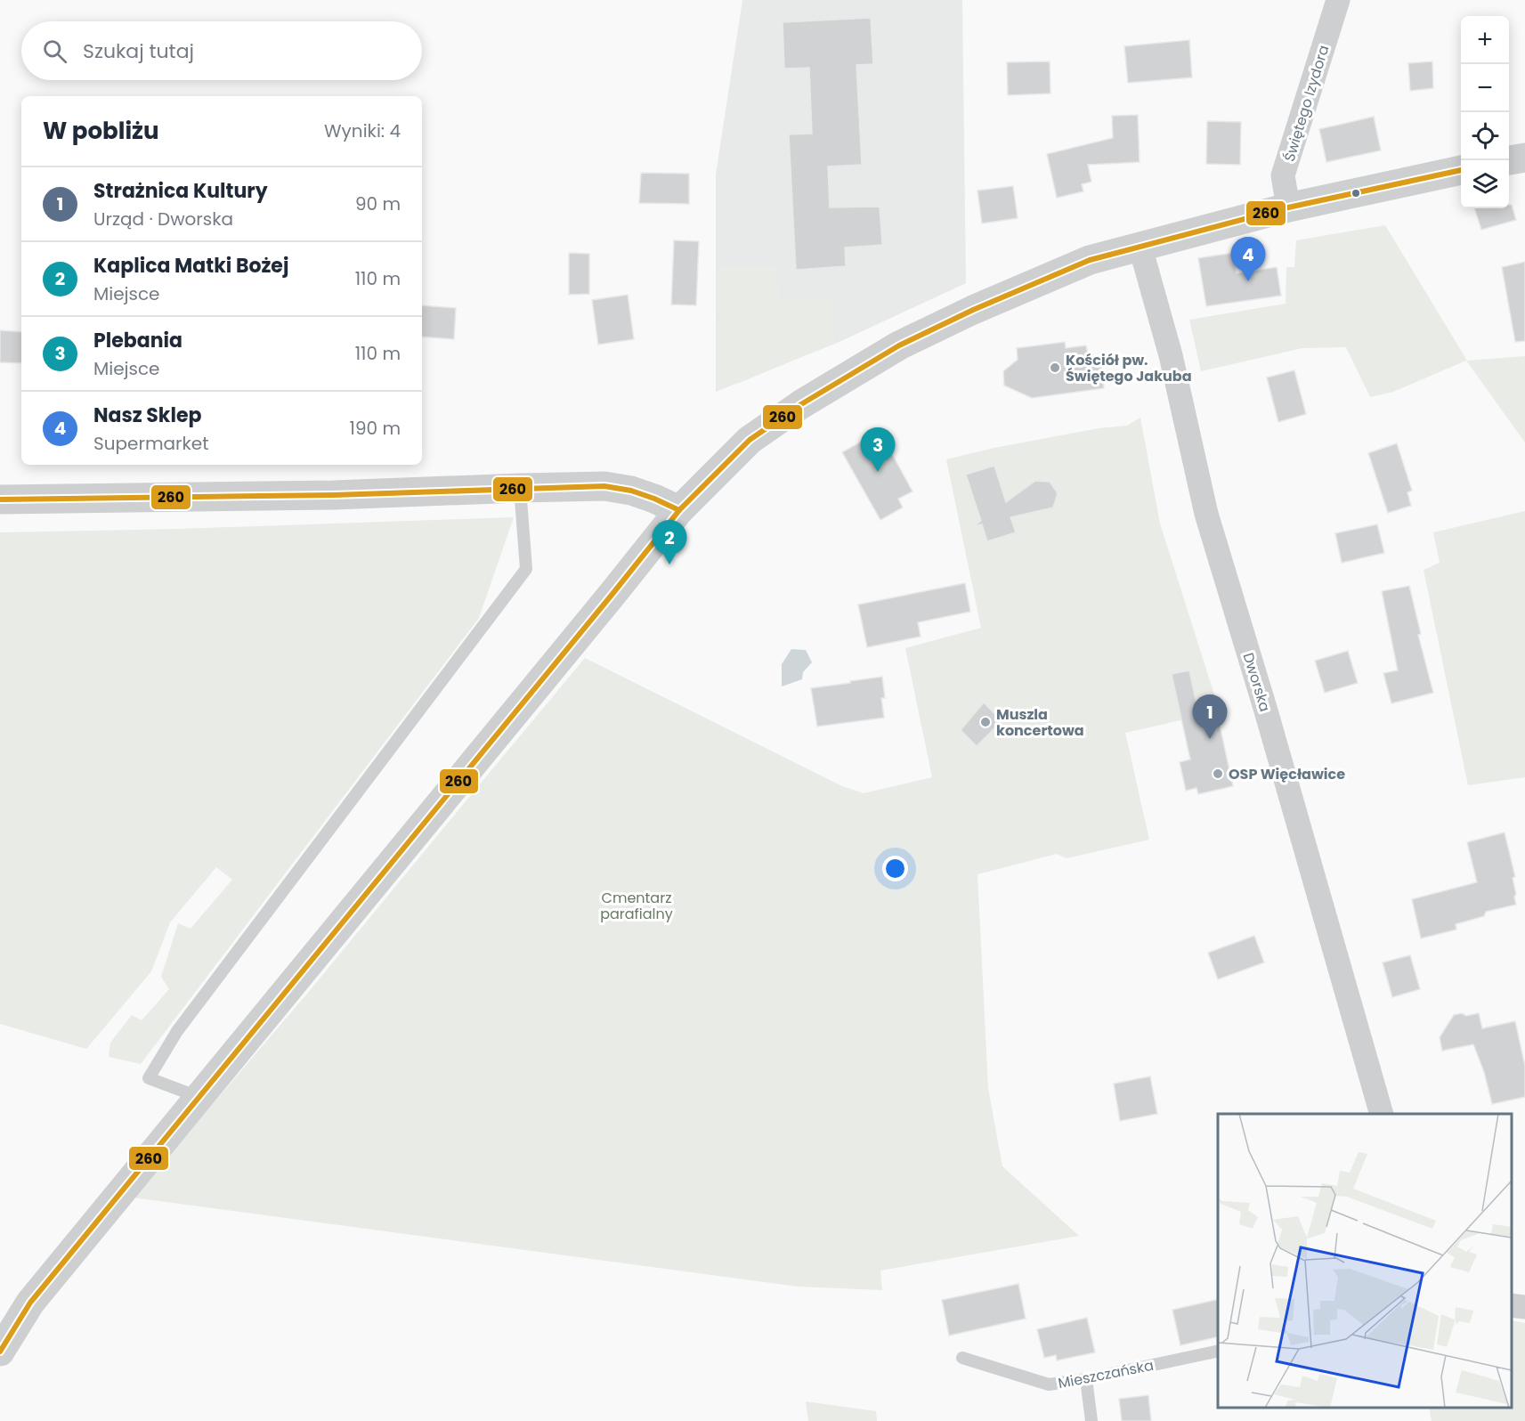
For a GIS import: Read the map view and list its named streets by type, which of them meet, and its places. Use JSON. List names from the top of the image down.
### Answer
{
  "streets": {
    "street": ["Świętego Izydora", "Dworska"],
    "lane": ["Mieszczańska"]
  },
  "parks": ["Cmentarz parafialny"],
  "places": ["Kościół pw. Świętego Jakuba", "Muszla koncertowa", "OSP Więcławice"],
  "lines": ["transit line 260"],
  "page": {
    "map_buttons": ["+", "−"],
    "search": "Szukaj tutaj",
    "heading": ["W pobliżu", "Wyniki: 4"],
    "list": [
      {
        "mark": "1",
        "name": "Strażnica Kultury",
        "note": "Urząd · Dworska",
        "value": "90 m"
      },
      {
        "mark": "2",
        "name": "Kaplica Matki Bożej",
        "note": "Miejsce",
        "value": "110 m"
      },
      {
        "mark": "3",
        "name": "Plebania",
        "note": "Miejsce",
        "value": "110 m"
      },
      {
        "mark": "4",
        "name": "Nasz Sklep",
        "note": "Supermarket",
        "value": "190 m"
      }
    ],
    "pins": [
      "4",
      "3",
      "2",
      "1"
    ]
  }
}
